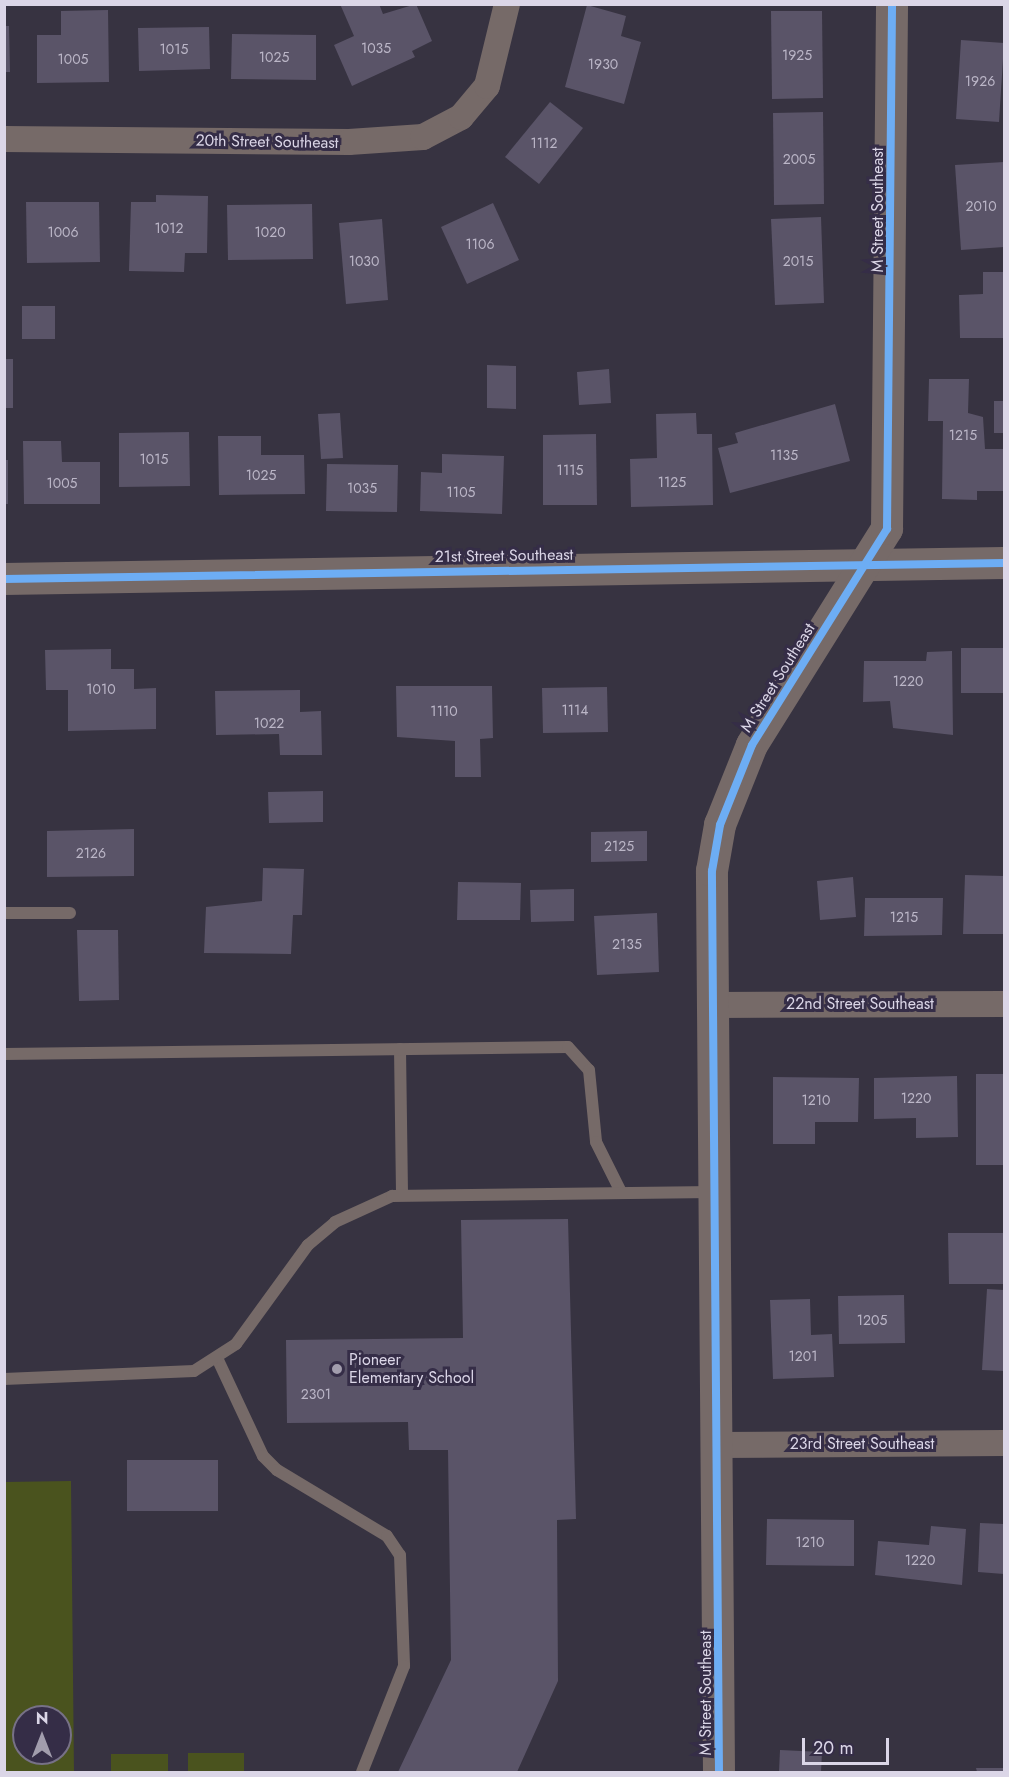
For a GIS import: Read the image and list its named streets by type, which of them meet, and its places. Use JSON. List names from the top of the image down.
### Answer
{
  "streets": {
    "street": [
      "20th Street Southeast",
      "M Street Southeast",
      "21st Street Southeast",
      "22nd Street Southeast",
      "23rd Street Southeast"
    ]
  },
  "crossings": [
    ["M Street Southeast", "21st Street Southeast"],
    ["M Street Southeast", "22nd Street Southeast"],
    ["M Street Southeast", "23rd Street Southeast"]
  ],
  "places": ["Pioneer Elementary School"],
  "house_numbers": [
    "1035",
    "1015",
    "1925",
    "1025",
    "1005",
    "1930",
    "1926",
    "1112",
    "2005",
    "2010",
    "1012",
    "1006",
    "1020",
    "1106",
    "1030",
    "2015",
    "1215",
    "1135",
    "1015",
    "1115",
    "1025",
    "1125",
    "1005",
    "1035",
    "1105",
    "1220",
    "1010",
    "1114",
    "1110",
    "1022",
    "2125",
    "2126",
    "1215",
    "2135",
    "1220",
    "1210",
    "1205",
    "1201",
    "2301",
    "1210",
    "1220"
  ],
  "scale_bar": "20 m",
  "north": "top"
}
